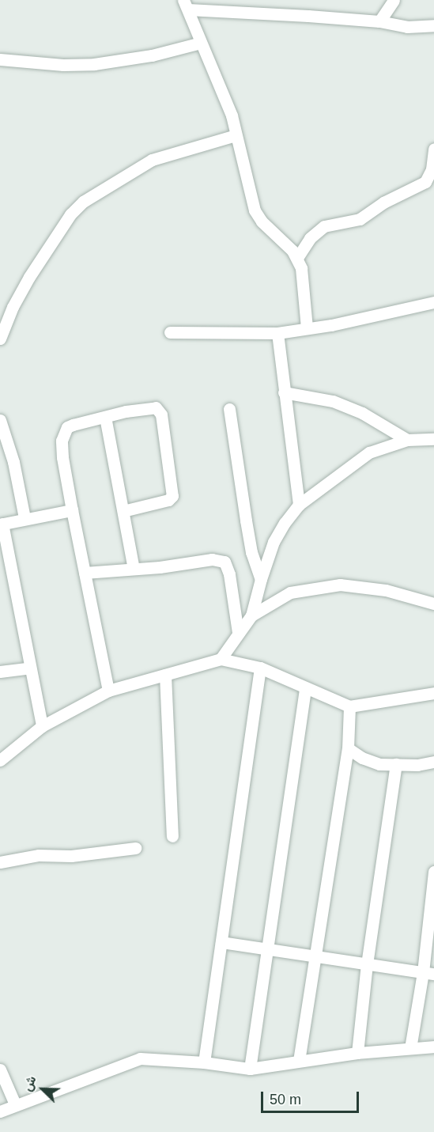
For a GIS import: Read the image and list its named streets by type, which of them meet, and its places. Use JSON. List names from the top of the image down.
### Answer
{
  "scale_bar": "50 m",
  "north": "top left"
}
